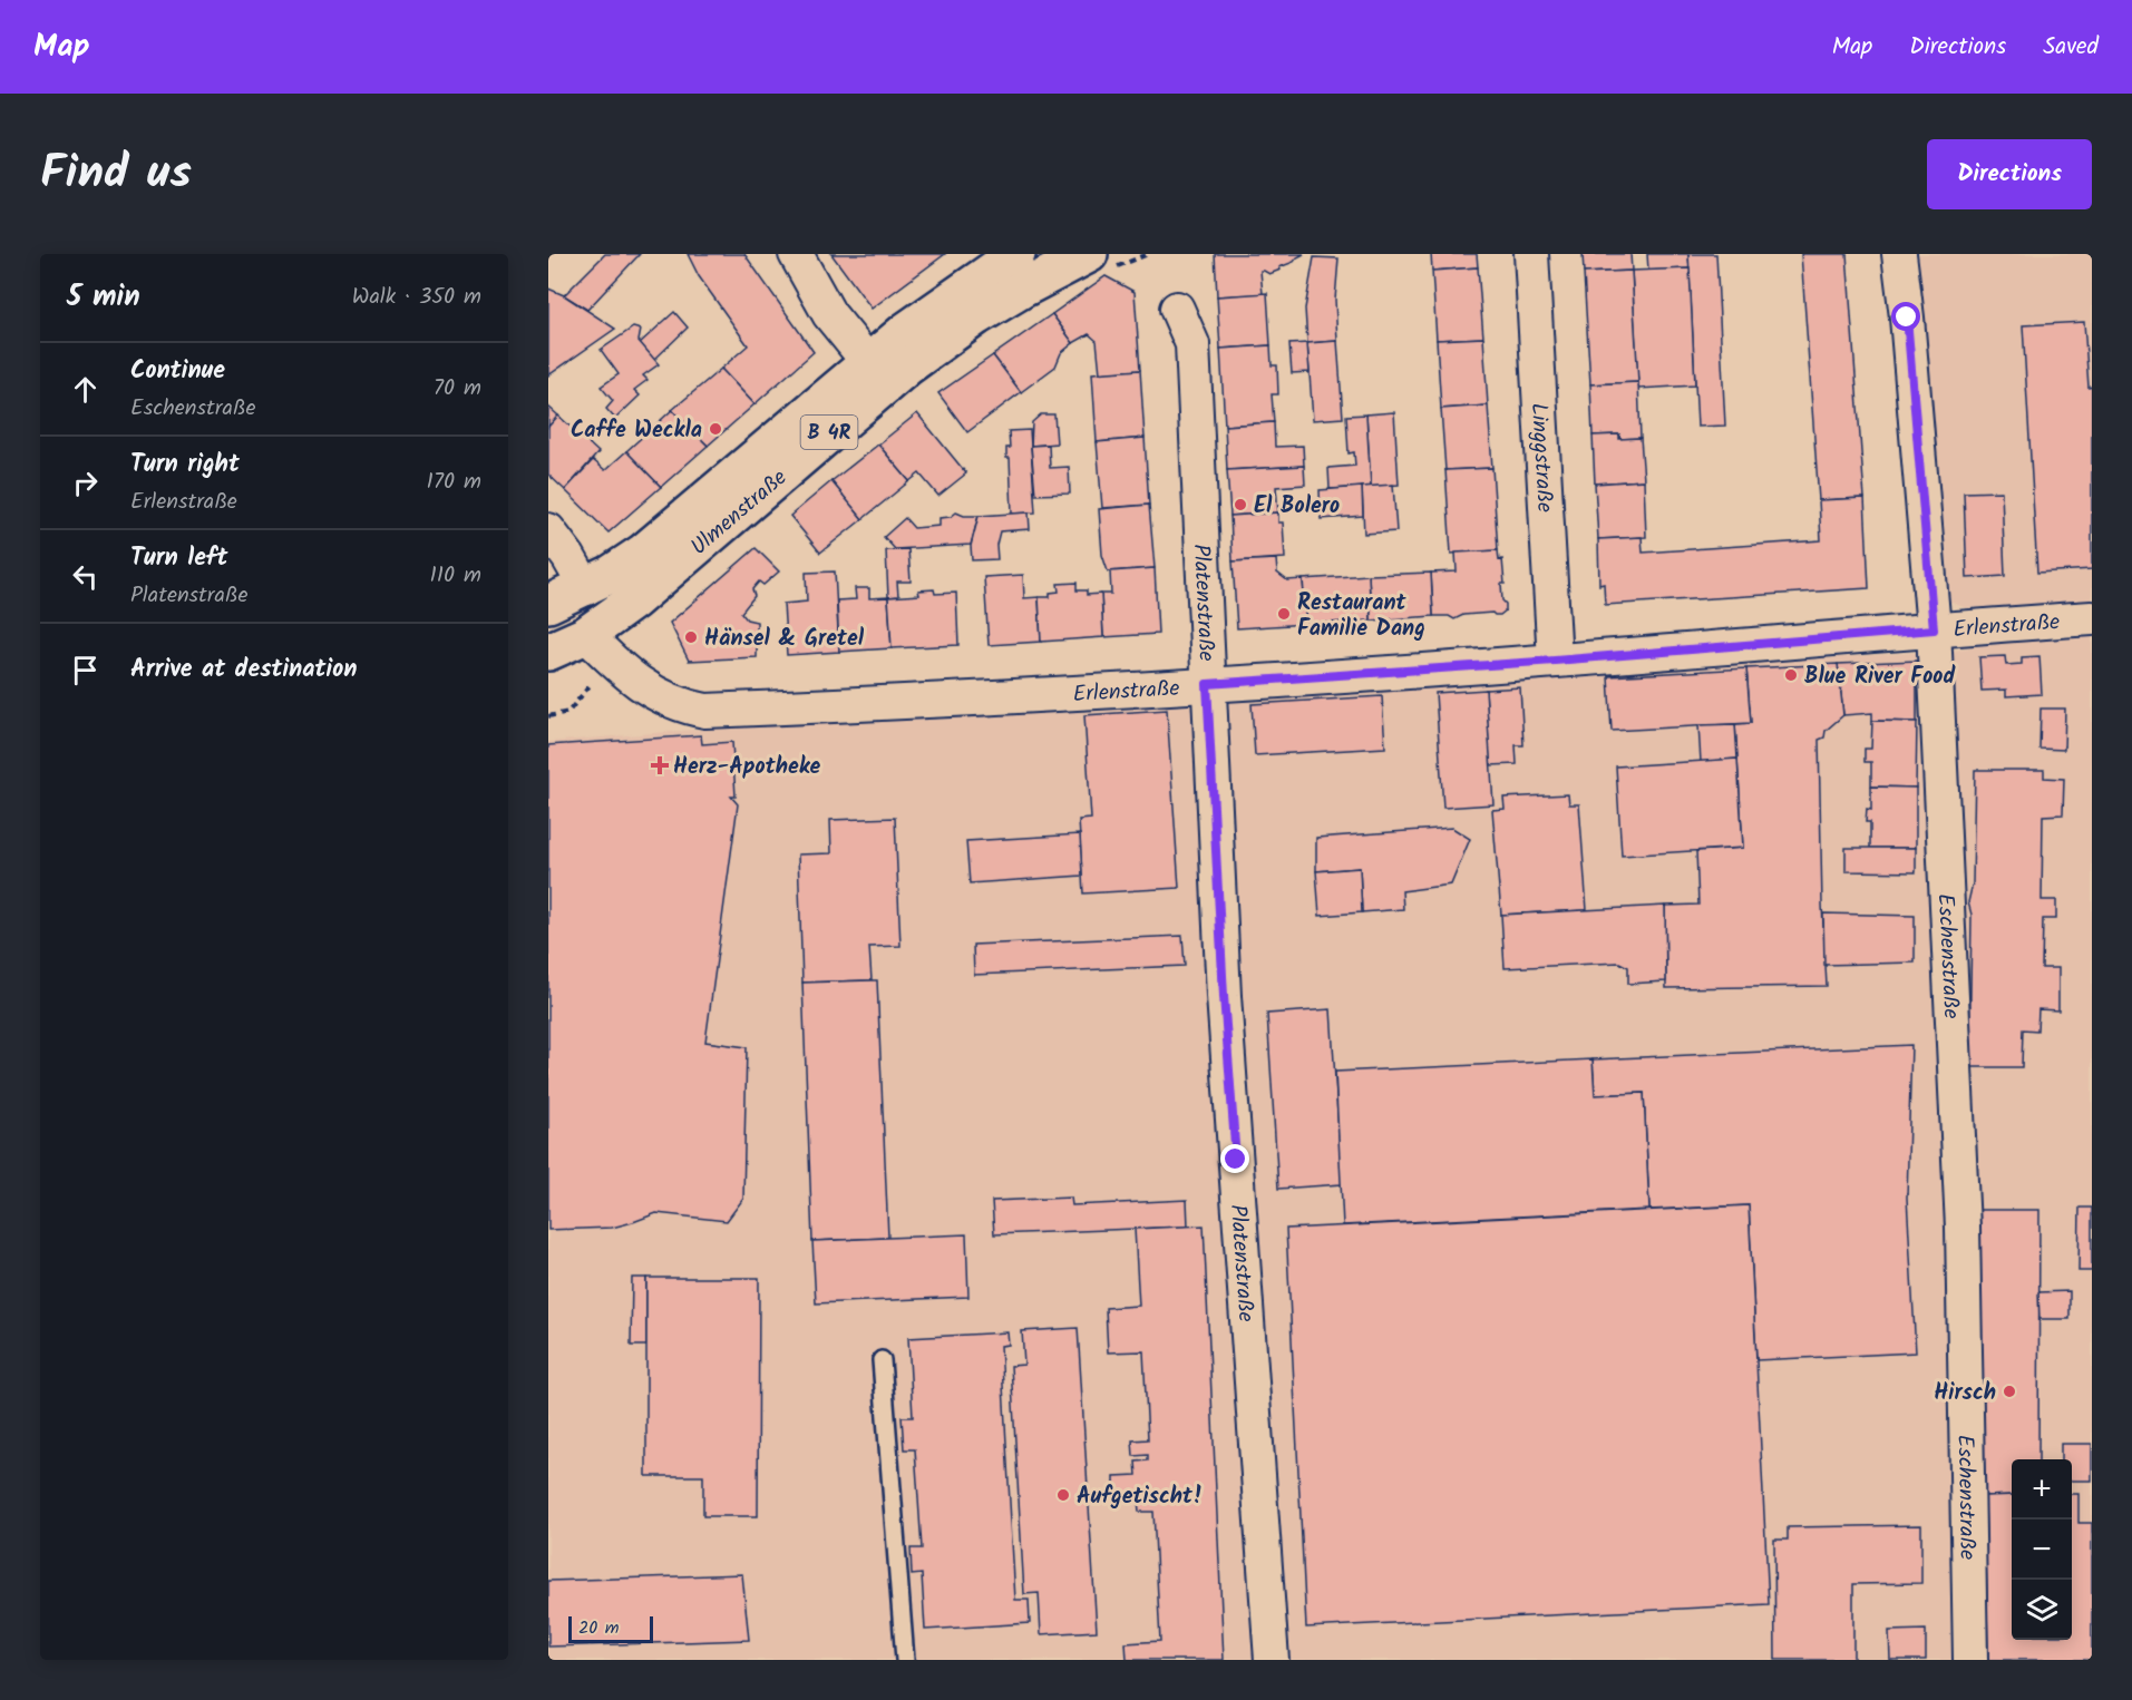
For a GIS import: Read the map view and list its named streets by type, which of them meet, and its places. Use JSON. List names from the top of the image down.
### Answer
{
  "streets": {
    "main road": ["B 4R", "Ulmenstraße"],
    "street": [
      "Linggstraße",
      "Platenstraße",
      "Erlenstraße",
      "Eschenstraße"
    ]
  },
  "crossings": [
    ["Linggstraße", "Erlenstraße"],
    ["Ulmenstraße", "Erlenstraße"],
    ["Platenstraße", "Erlenstraße"],
    ["Erlenstraße", "Eschenstraße"]
  ],
  "places": {
    "other": [
      "Caffe Weckla",
      "El Bolero",
      "Restaurant Familie Dang",
      "Hänsel & Gretel",
      "Blue River Food",
      "Hirsch",
      "Aufgetischt!"
    ],
    "health": ["Herz-Apotheke"]
  },
  "scale_bar": "20 m",
  "page": {
    "header": "Map",
    "nav": ["Map", "Directions", "Saved"],
    "title": "Find us",
    "buttons": "Directions",
    "heading": ["5 min", "Walk · 350 m"],
    "list": [
      ["Continue", "Eschenstraße", "70 m"],
      ["Turn right", "Erlenstraße", "170 m"],
      ["Turn left", "Platenstraße", "110 m"],
      "Arrive at destination"
    ],
    "map_buttons": ["+", "−"],
    "scale": "20 m"
  }
}
